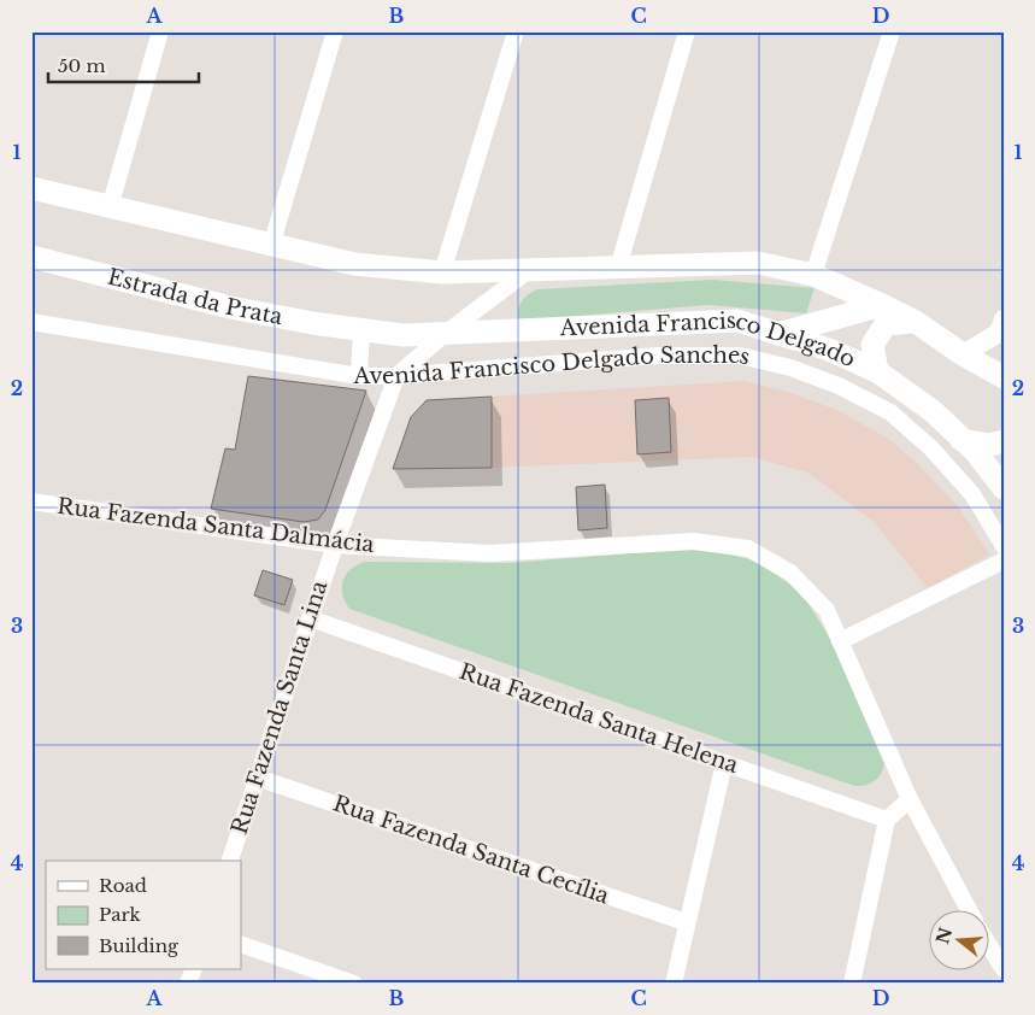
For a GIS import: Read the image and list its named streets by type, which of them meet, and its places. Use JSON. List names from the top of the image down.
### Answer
{
  "streets": {
    "main road": ["Estrada da Prata", "Avenida Francisco Delgado"],
    "street": [
      "Avenida Francisco Delgado Sanches",
      "Rua Fazenda Santa Dalmácia",
      "Rua Fazenda Santa Lina",
      "Rua Fazenda Santa Helena",
      "Rua Fazenda Santa Cecília"
    ]
  },
  "crossings": [
    ["Estrada da Prata", "Avenida Francisco Delgado"],
    ["Avenida Francisco Delgado", "Rua Fazenda Santa Lina"],
    ["Avenida Francisco Delgado Sanches", "Rua Fazenda Santa Lina"],
    ["Rua Fazenda Santa Dalmácia", "Rua Fazenda Santa Lina"],
    ["Rua Fazenda Santa Lina", "Rua Fazenda Santa Helena"],
    ["Rua Fazenda Santa Lina", "Rua Fazenda Santa Cecília"]
  ],
  "legend": ["Road", "Park", "Building"],
  "scale_bar": "50 m",
  "north": "left",
  "grid": {
    "columns": [
      "A",
      "B",
      "C",
      "D"
    ],
    "rows": [
      "1",
      "2",
      "3",
      "4"
    ]
  }
}
